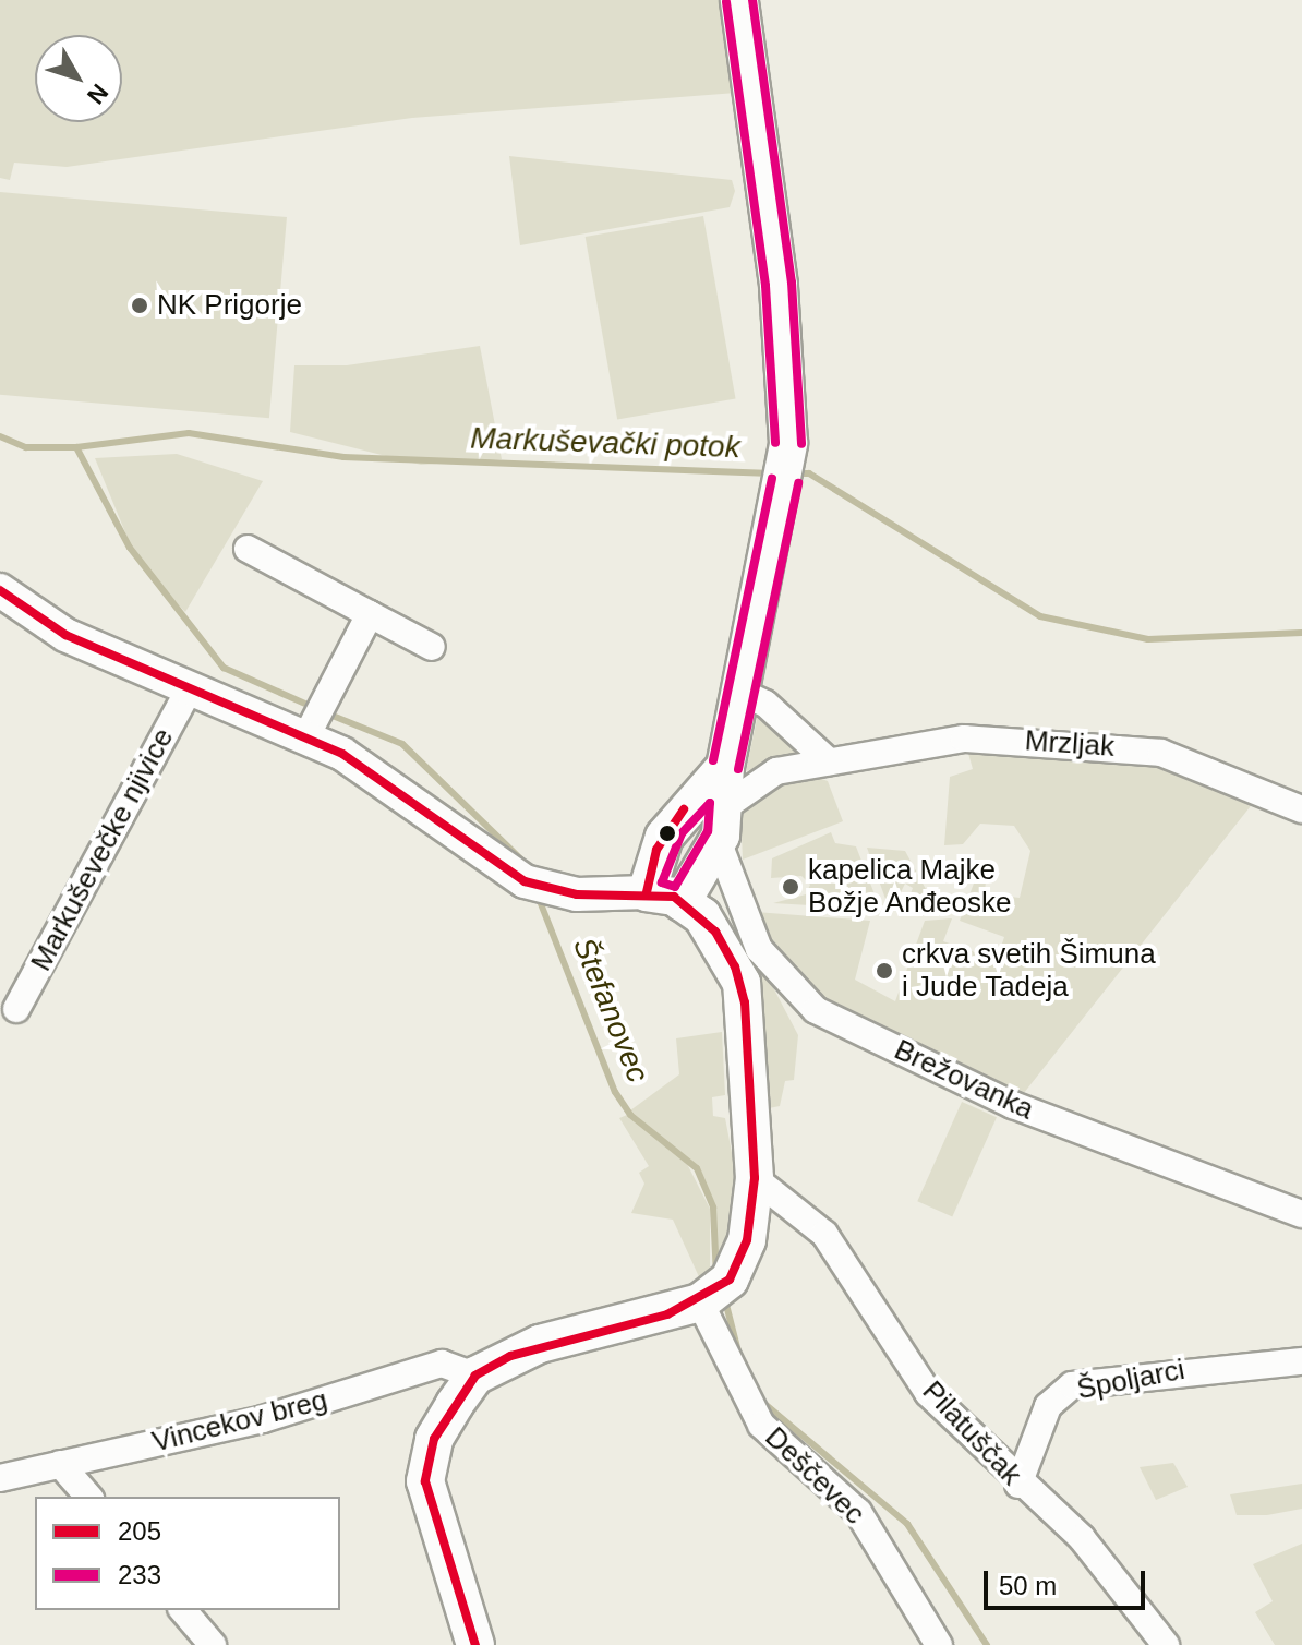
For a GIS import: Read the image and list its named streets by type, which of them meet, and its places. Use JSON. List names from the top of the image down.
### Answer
{
  "streets": {
    "street": [
      "Mrzljak",
      "Markuševečke njivice",
      "Brežovanka",
      "Špoljarci",
      "Vincekov breg",
      "Pilatuščak",
      "Deščevec"
    ]
  },
  "crossings": [
    ["Mrzljak", "Brežovanka"],
    ["Špoljarci", "Pilatuščak"]
  ],
  "water": ["Markuševački potok", "Štefanovec"],
  "places": ["NK Prigorje", "kapelica Majke Božje Anđeoske", "crkva svetih Šimuna i Jude Tadeja"],
  "lines": ["transit line 233", "transit line 205"],
  "legend": ["205", "233"],
  "scale_bar": "50 m",
  "north": "bottom right"
}
